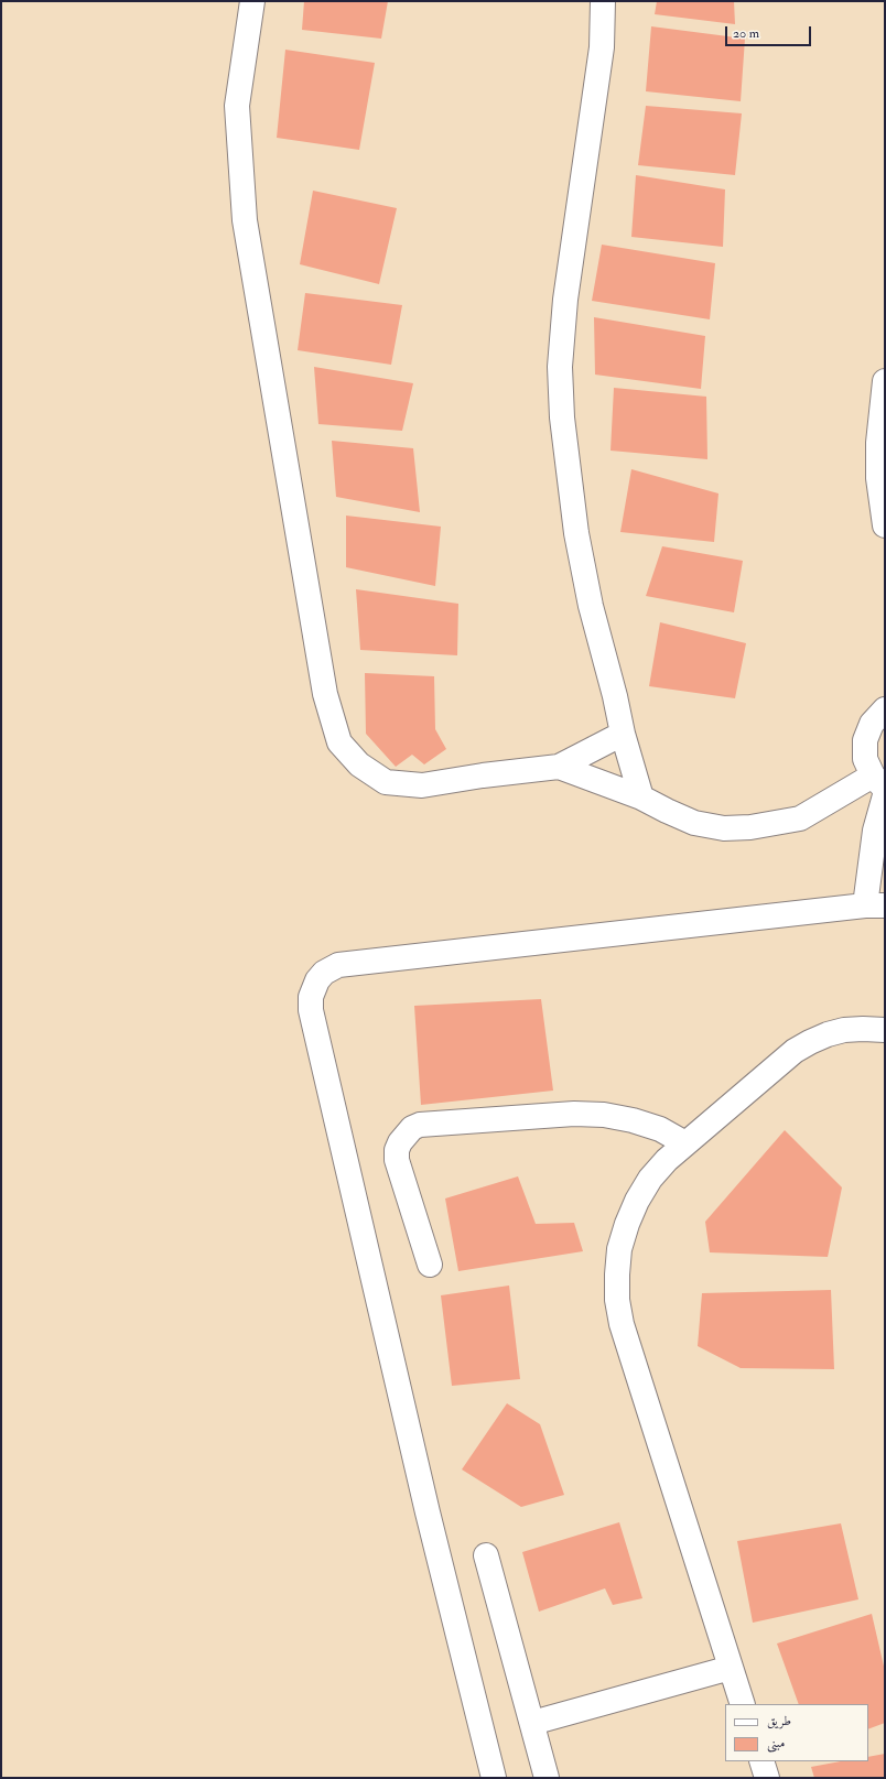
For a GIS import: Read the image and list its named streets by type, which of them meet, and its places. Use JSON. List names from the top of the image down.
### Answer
{
  "legend": ["طريق", "مبنى"],
  "scale_bar": "20 m"
}
